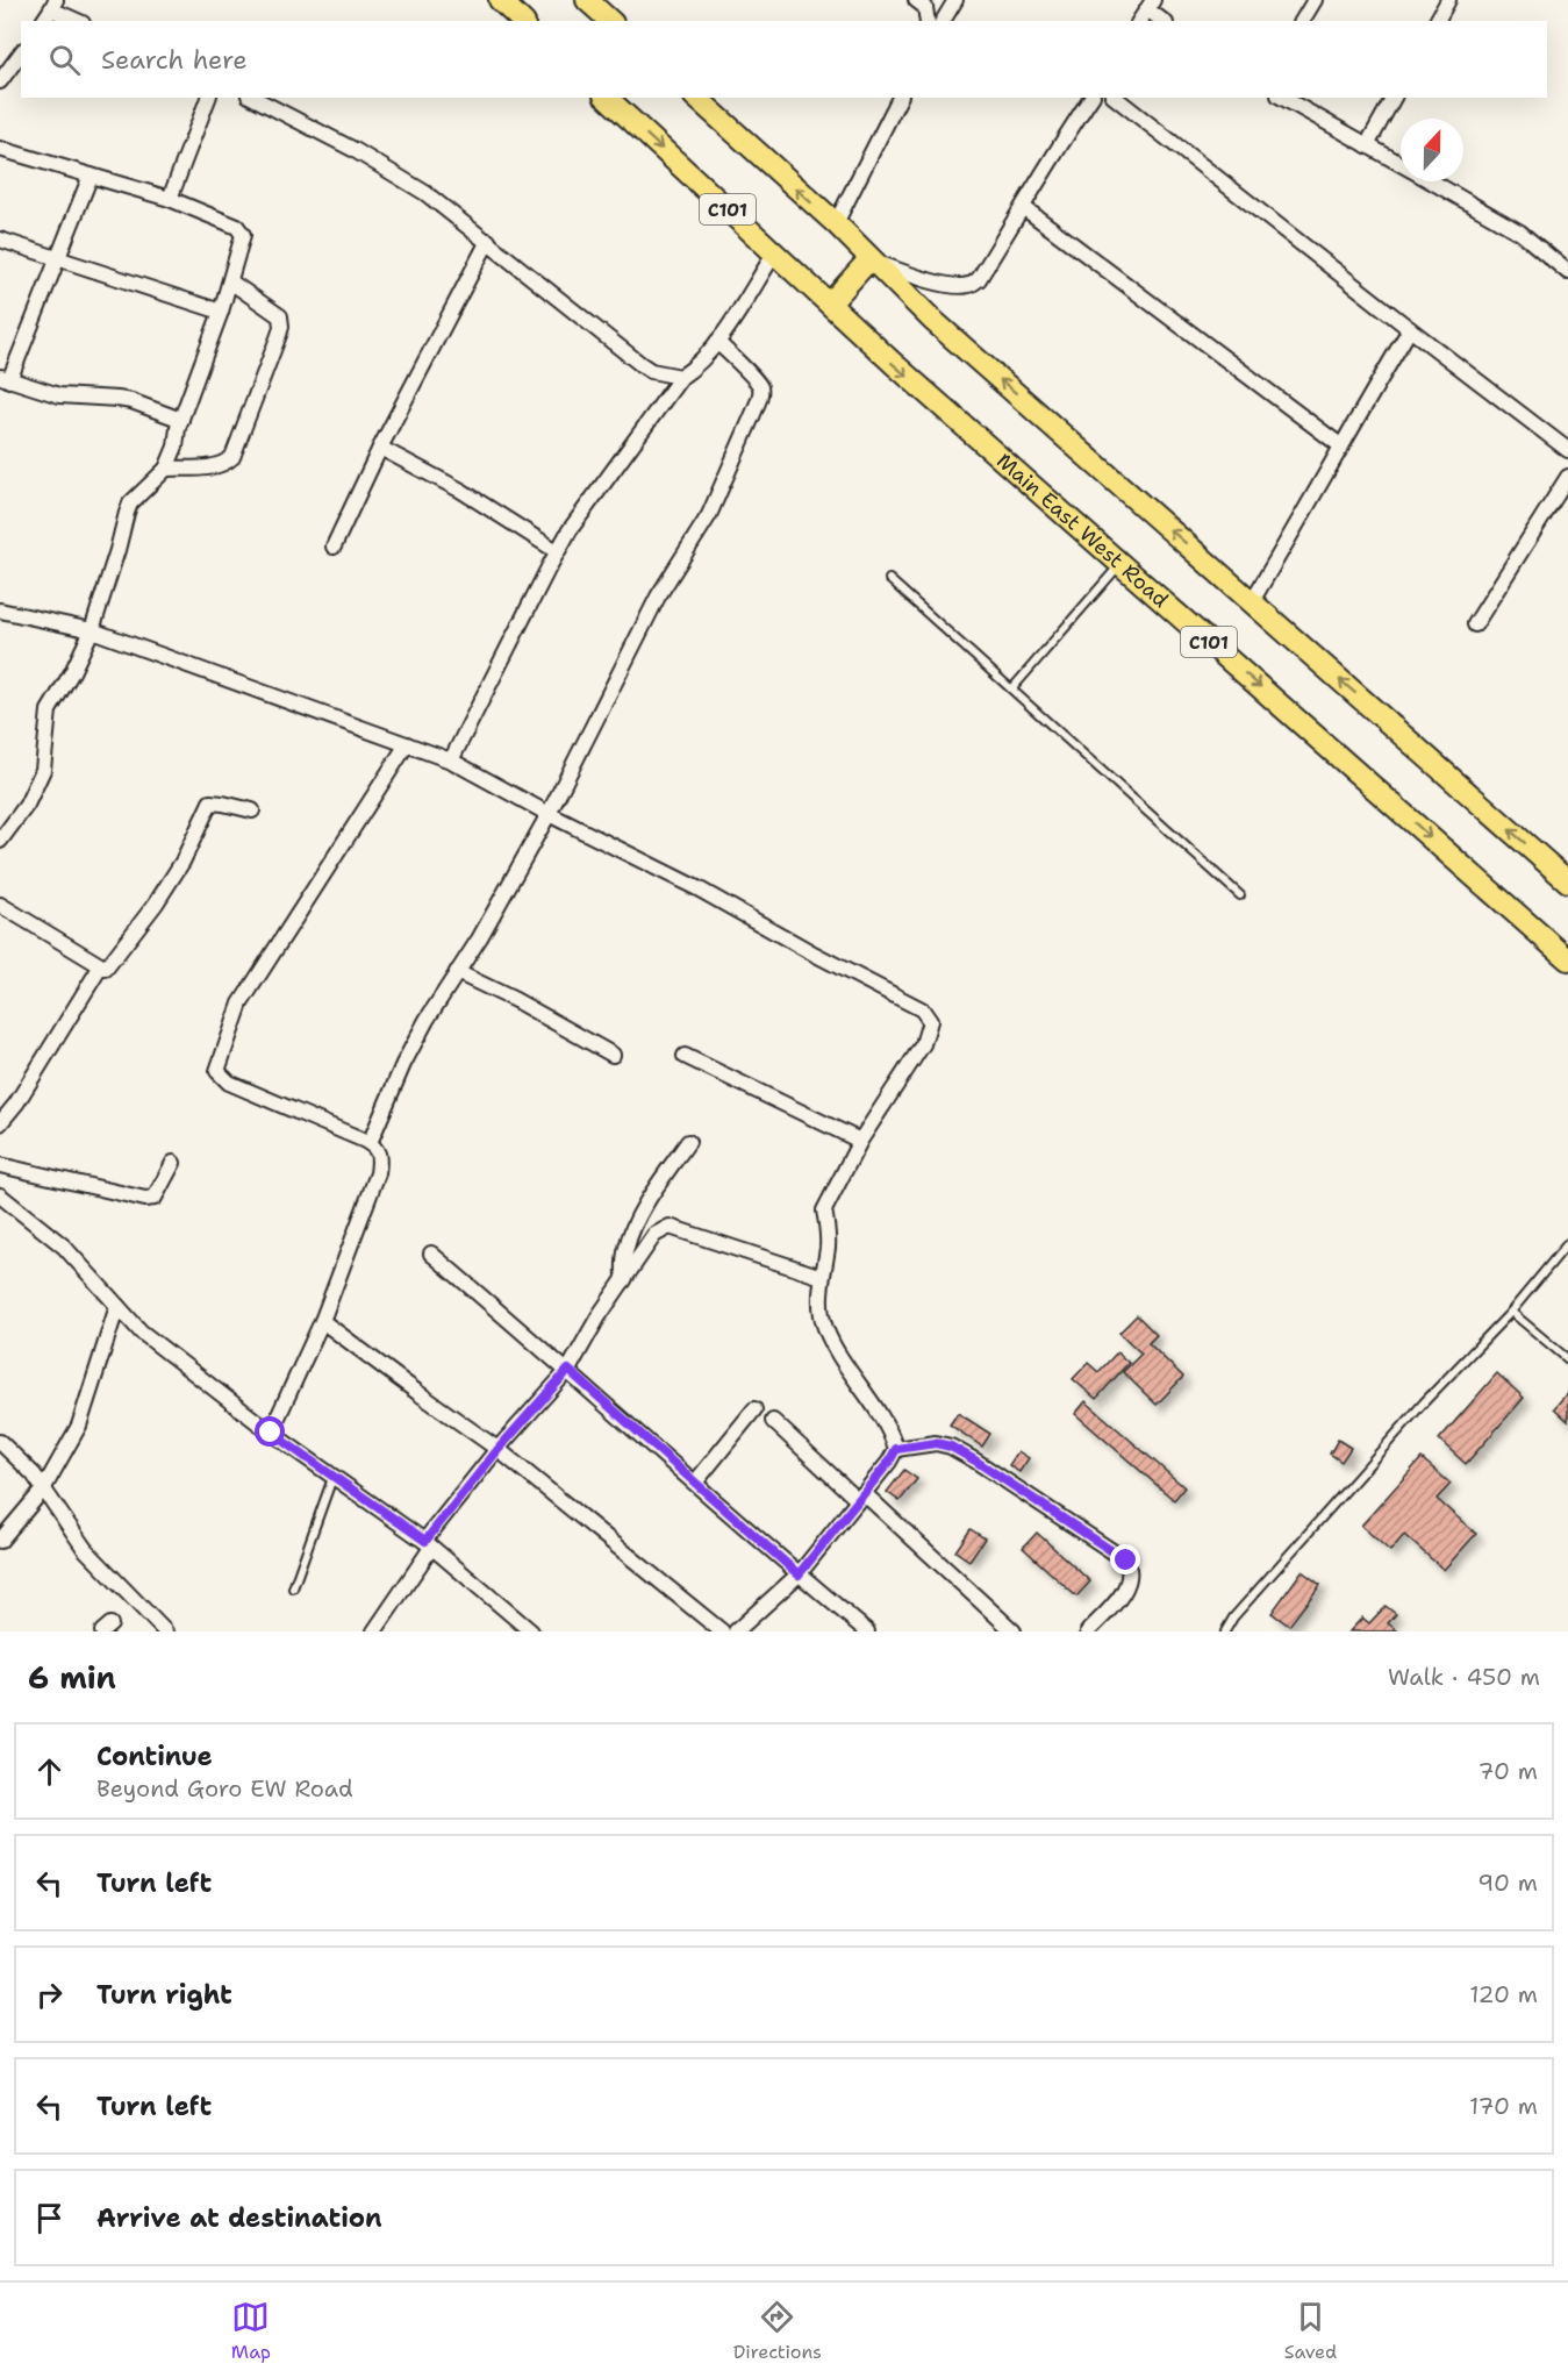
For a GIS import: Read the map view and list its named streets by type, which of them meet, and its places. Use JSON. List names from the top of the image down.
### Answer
{
  "streets": {
    "main road": ["C101", "Main East West Road"]
  },
  "north": "top",
  "page": {
    "search": "Search here",
    "heading": ["6 min", "Walk · 450 m"],
    "list": [
      ["Continue", "Beyond Goro EW Road", "70 m"],
      ["Turn left", "90 m"],
      ["Turn right", "120 m"],
      ["Turn left", "170 m"],
      "Arrive at destination"
    ],
    "nav": ["Map", "Directions", "Saved"]
  }
}
